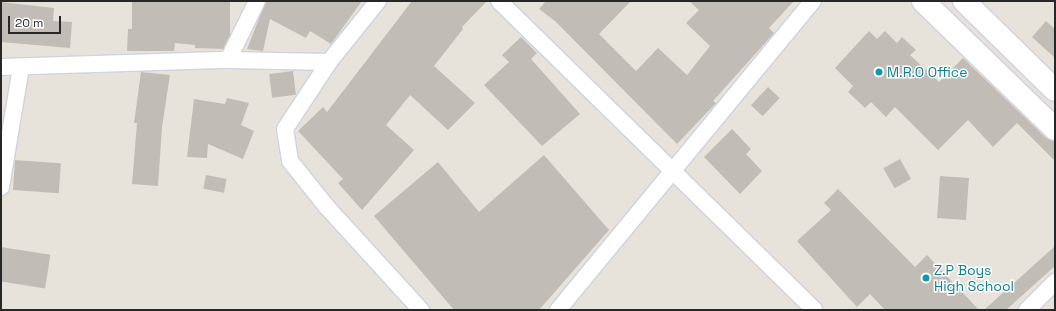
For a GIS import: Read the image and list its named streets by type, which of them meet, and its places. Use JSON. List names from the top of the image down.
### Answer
{
  "places": ["M.R.O Office", "Z.P Boys High School"],
  "scale_bar": "20 m"
}
